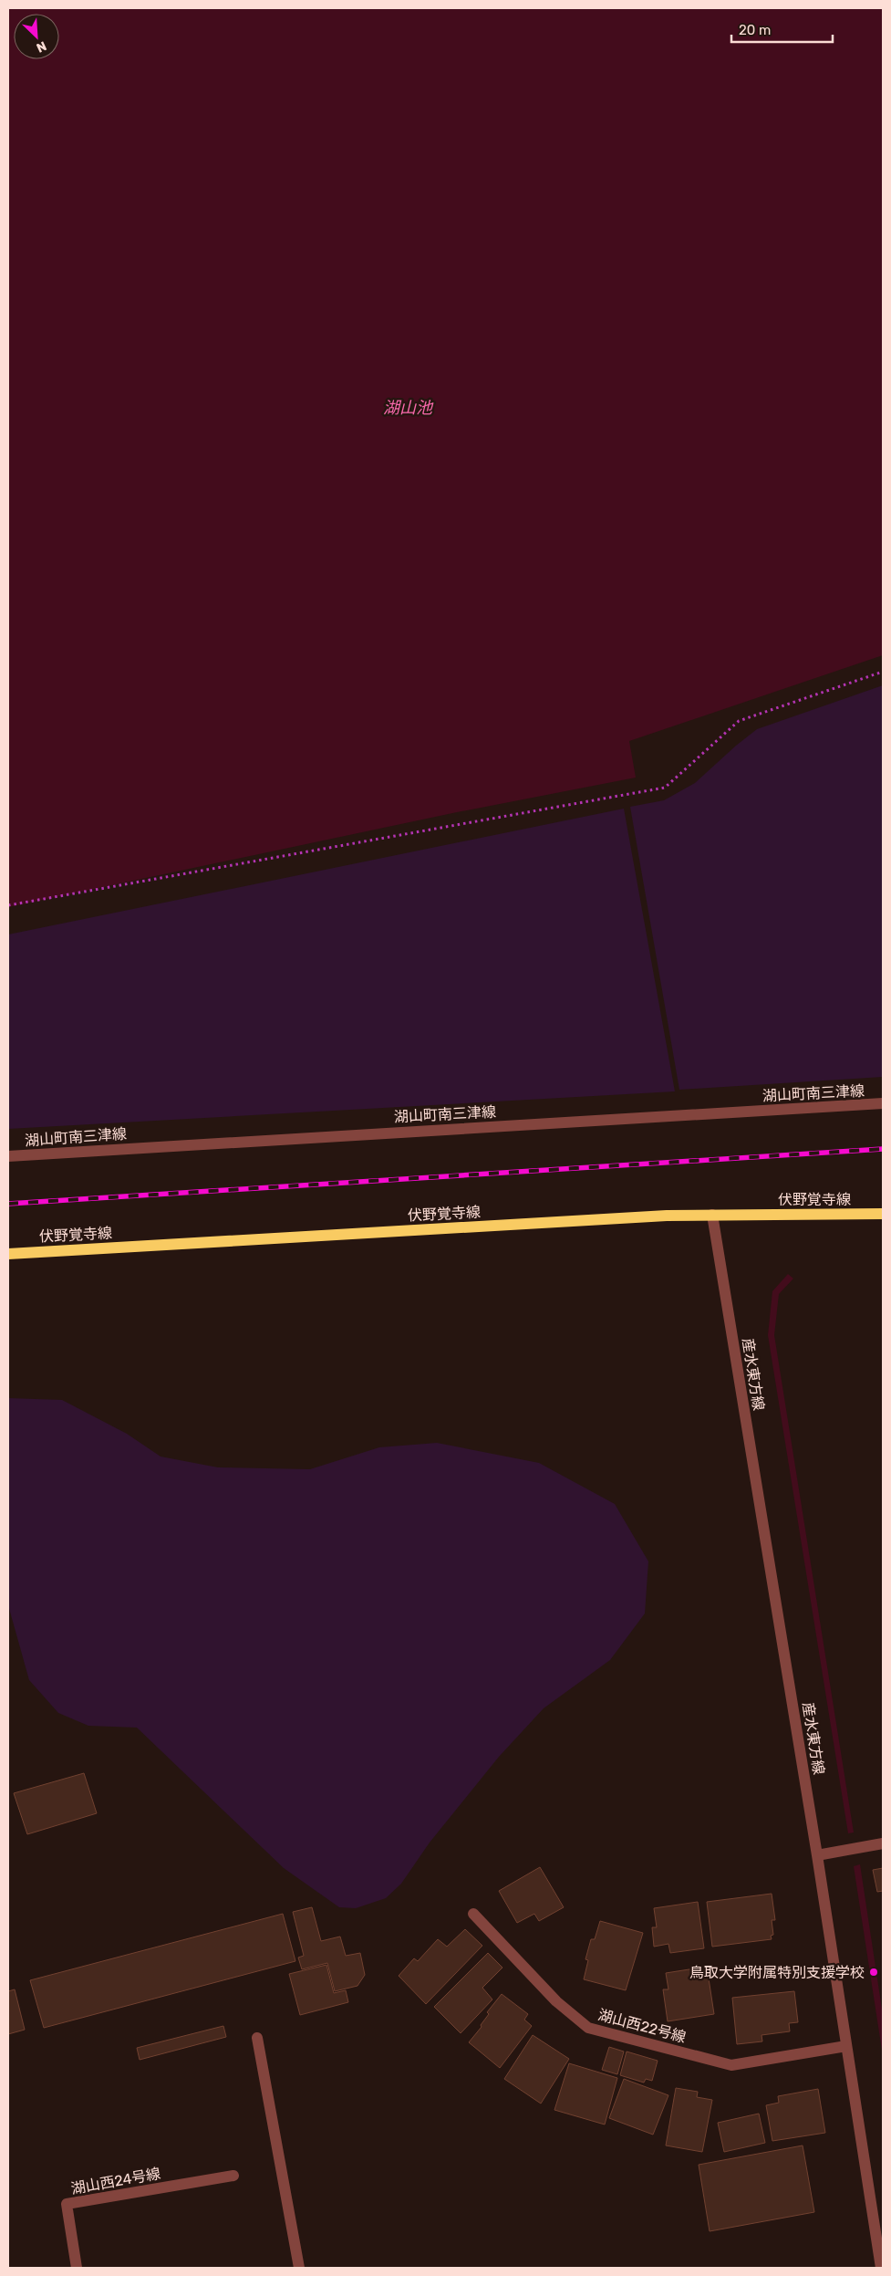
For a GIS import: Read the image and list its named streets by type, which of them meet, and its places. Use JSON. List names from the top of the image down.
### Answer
{
  "streets": {
    "main road": ["伏野覚寺線"],
    "street": [
      "湖山町南三津線",
      "産水東方線",
      "湖山西22号線",
      "湖山西24号線"
    ]
  },
  "crossings": [
    ["伏野覚寺線", "産水東方線"],
    ["産水東方線", "湖山西22号線"]
  ],
  "water": ["湖山池"],
  "places": ["鳥取大学附属特別支援学校"],
  "scale_bar": "20 m",
  "north": "bottom right"
}
